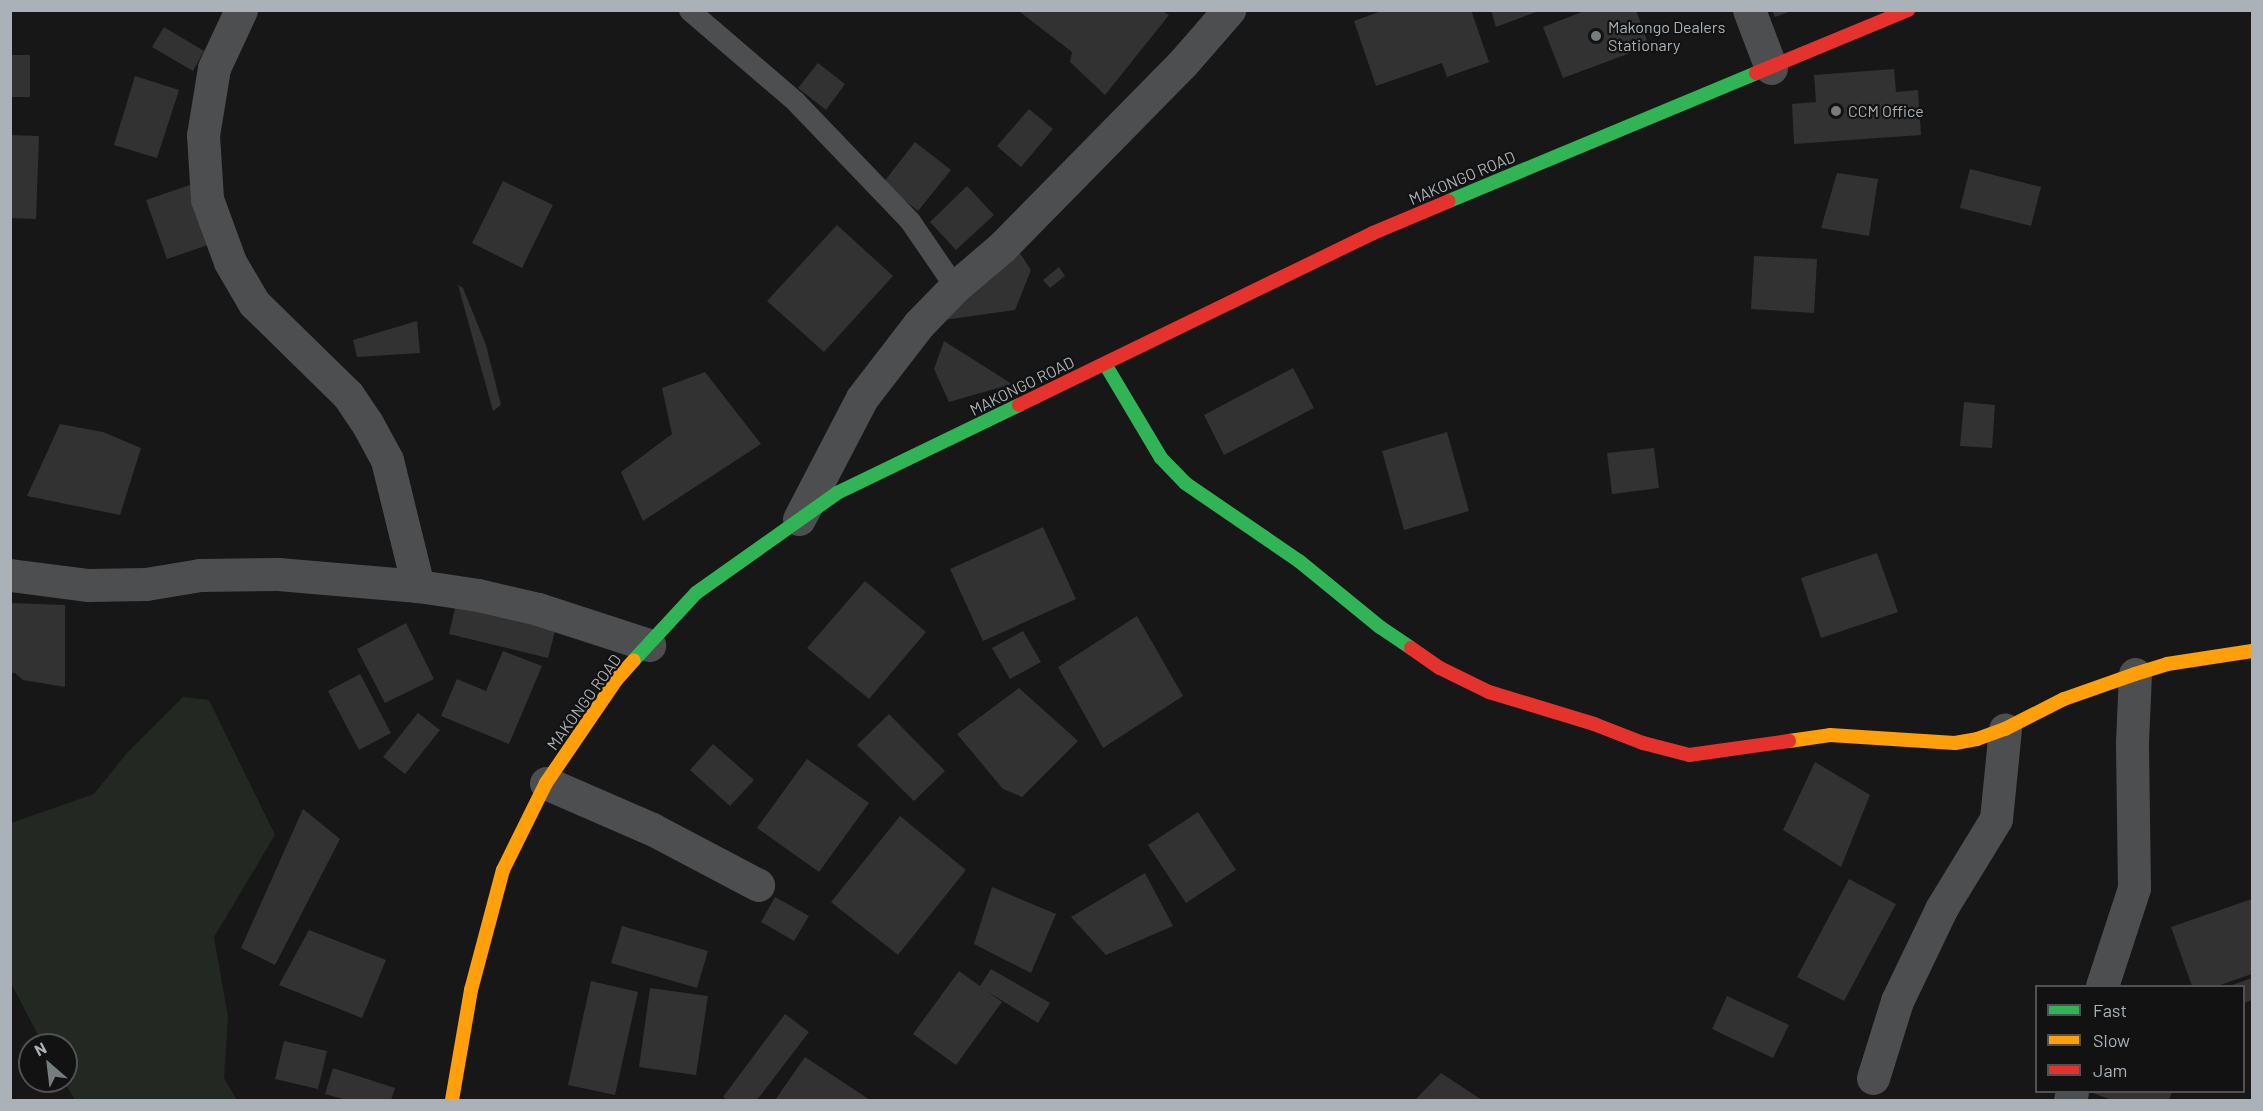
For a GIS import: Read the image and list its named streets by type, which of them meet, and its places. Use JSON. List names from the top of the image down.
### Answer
{
  "streets": {
    "street": ["MAKONGO ROAD"]
  },
  "places": ["Makongo Dealers Stationary", "CCM Office"],
  "legend": ["Fast", "Slow", "Jam"],
  "north": "top left"
}
